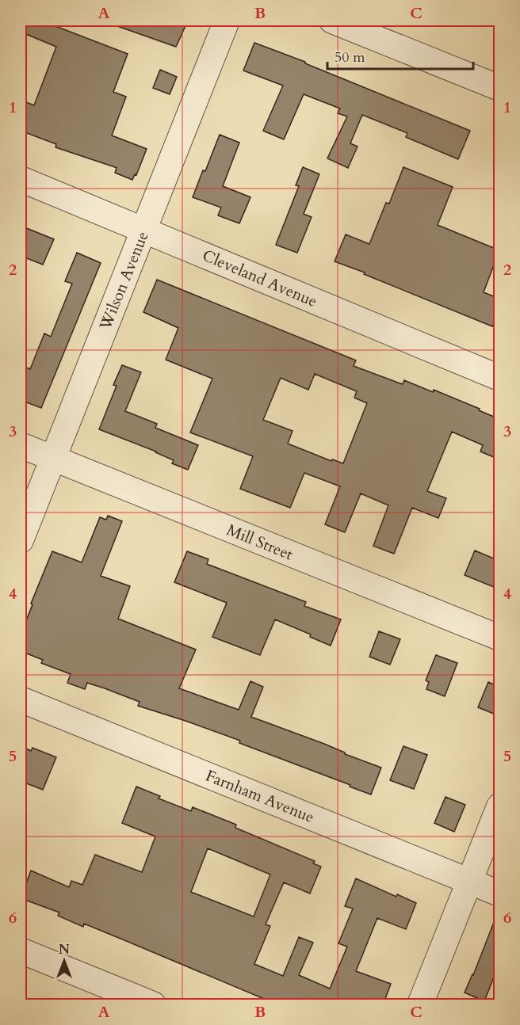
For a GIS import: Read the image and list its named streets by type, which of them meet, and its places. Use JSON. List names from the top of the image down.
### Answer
{
  "streets": {
    "street": [
      "Cleveland Avenue",
      "Wilson Avenue",
      "Mill Street",
      "Farnham Avenue"
    ]
  },
  "crossings": [
    ["Cleveland Avenue", "Wilson Avenue"],
    ["Wilson Avenue", "Mill Street"]
  ],
  "scale_bar": "50 m",
  "north": "top",
  "grid": {
    "columns": ["A", "B", "C"],
    "rows": [
      "1",
      "2",
      "3",
      "4",
      "5",
      "6"
    ]
  }
}
